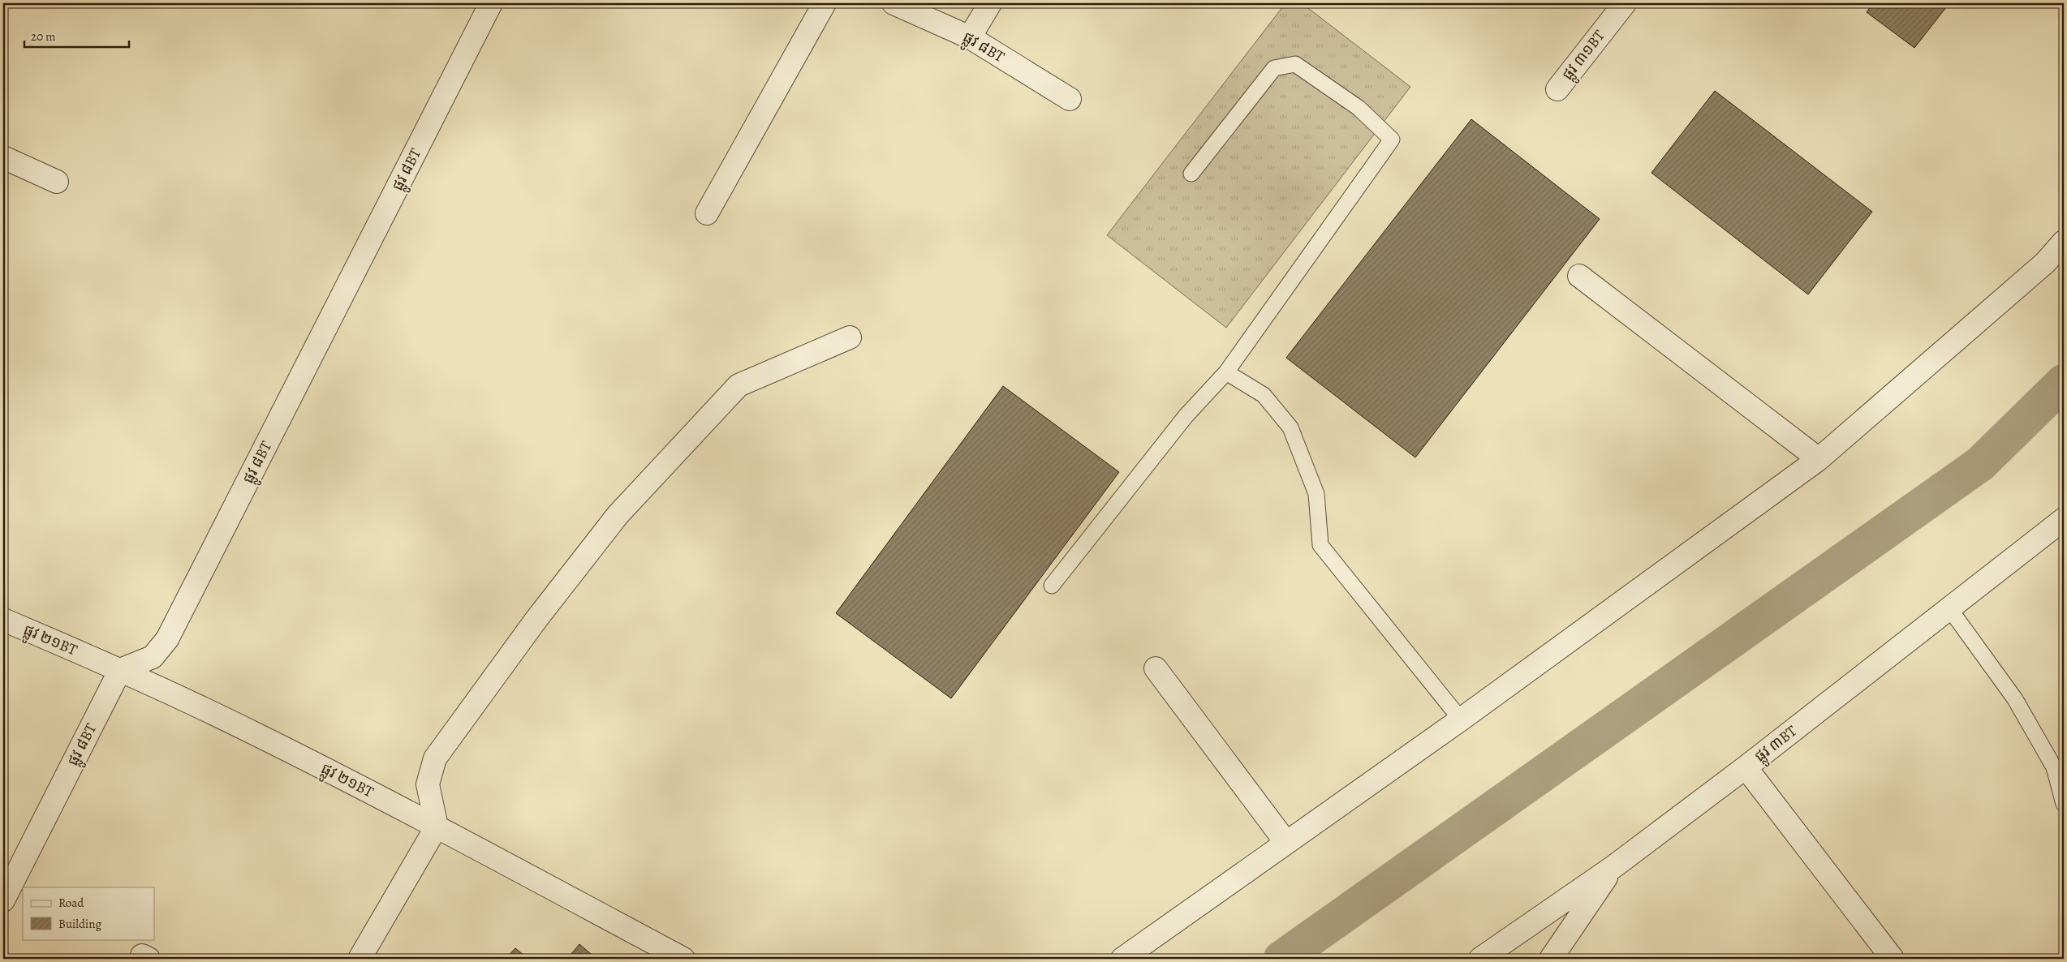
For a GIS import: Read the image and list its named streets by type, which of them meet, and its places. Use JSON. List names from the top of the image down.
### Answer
{
  "streets": {
    "street": [
      "ផ្លូវ ៨BT",
      "ផ្លូវ ៣១BT",
      "ផ្លូវ ២១BT",
      "ផ្លូវ ៣BT"
    ]
  },
  "crossings": [
    ["ផ្លូវ ៨BT", "ផ្លូវ ២១BT"]
  ],
  "legend": ["Road", "Building"],
  "scale_bar": "20 m"
}
